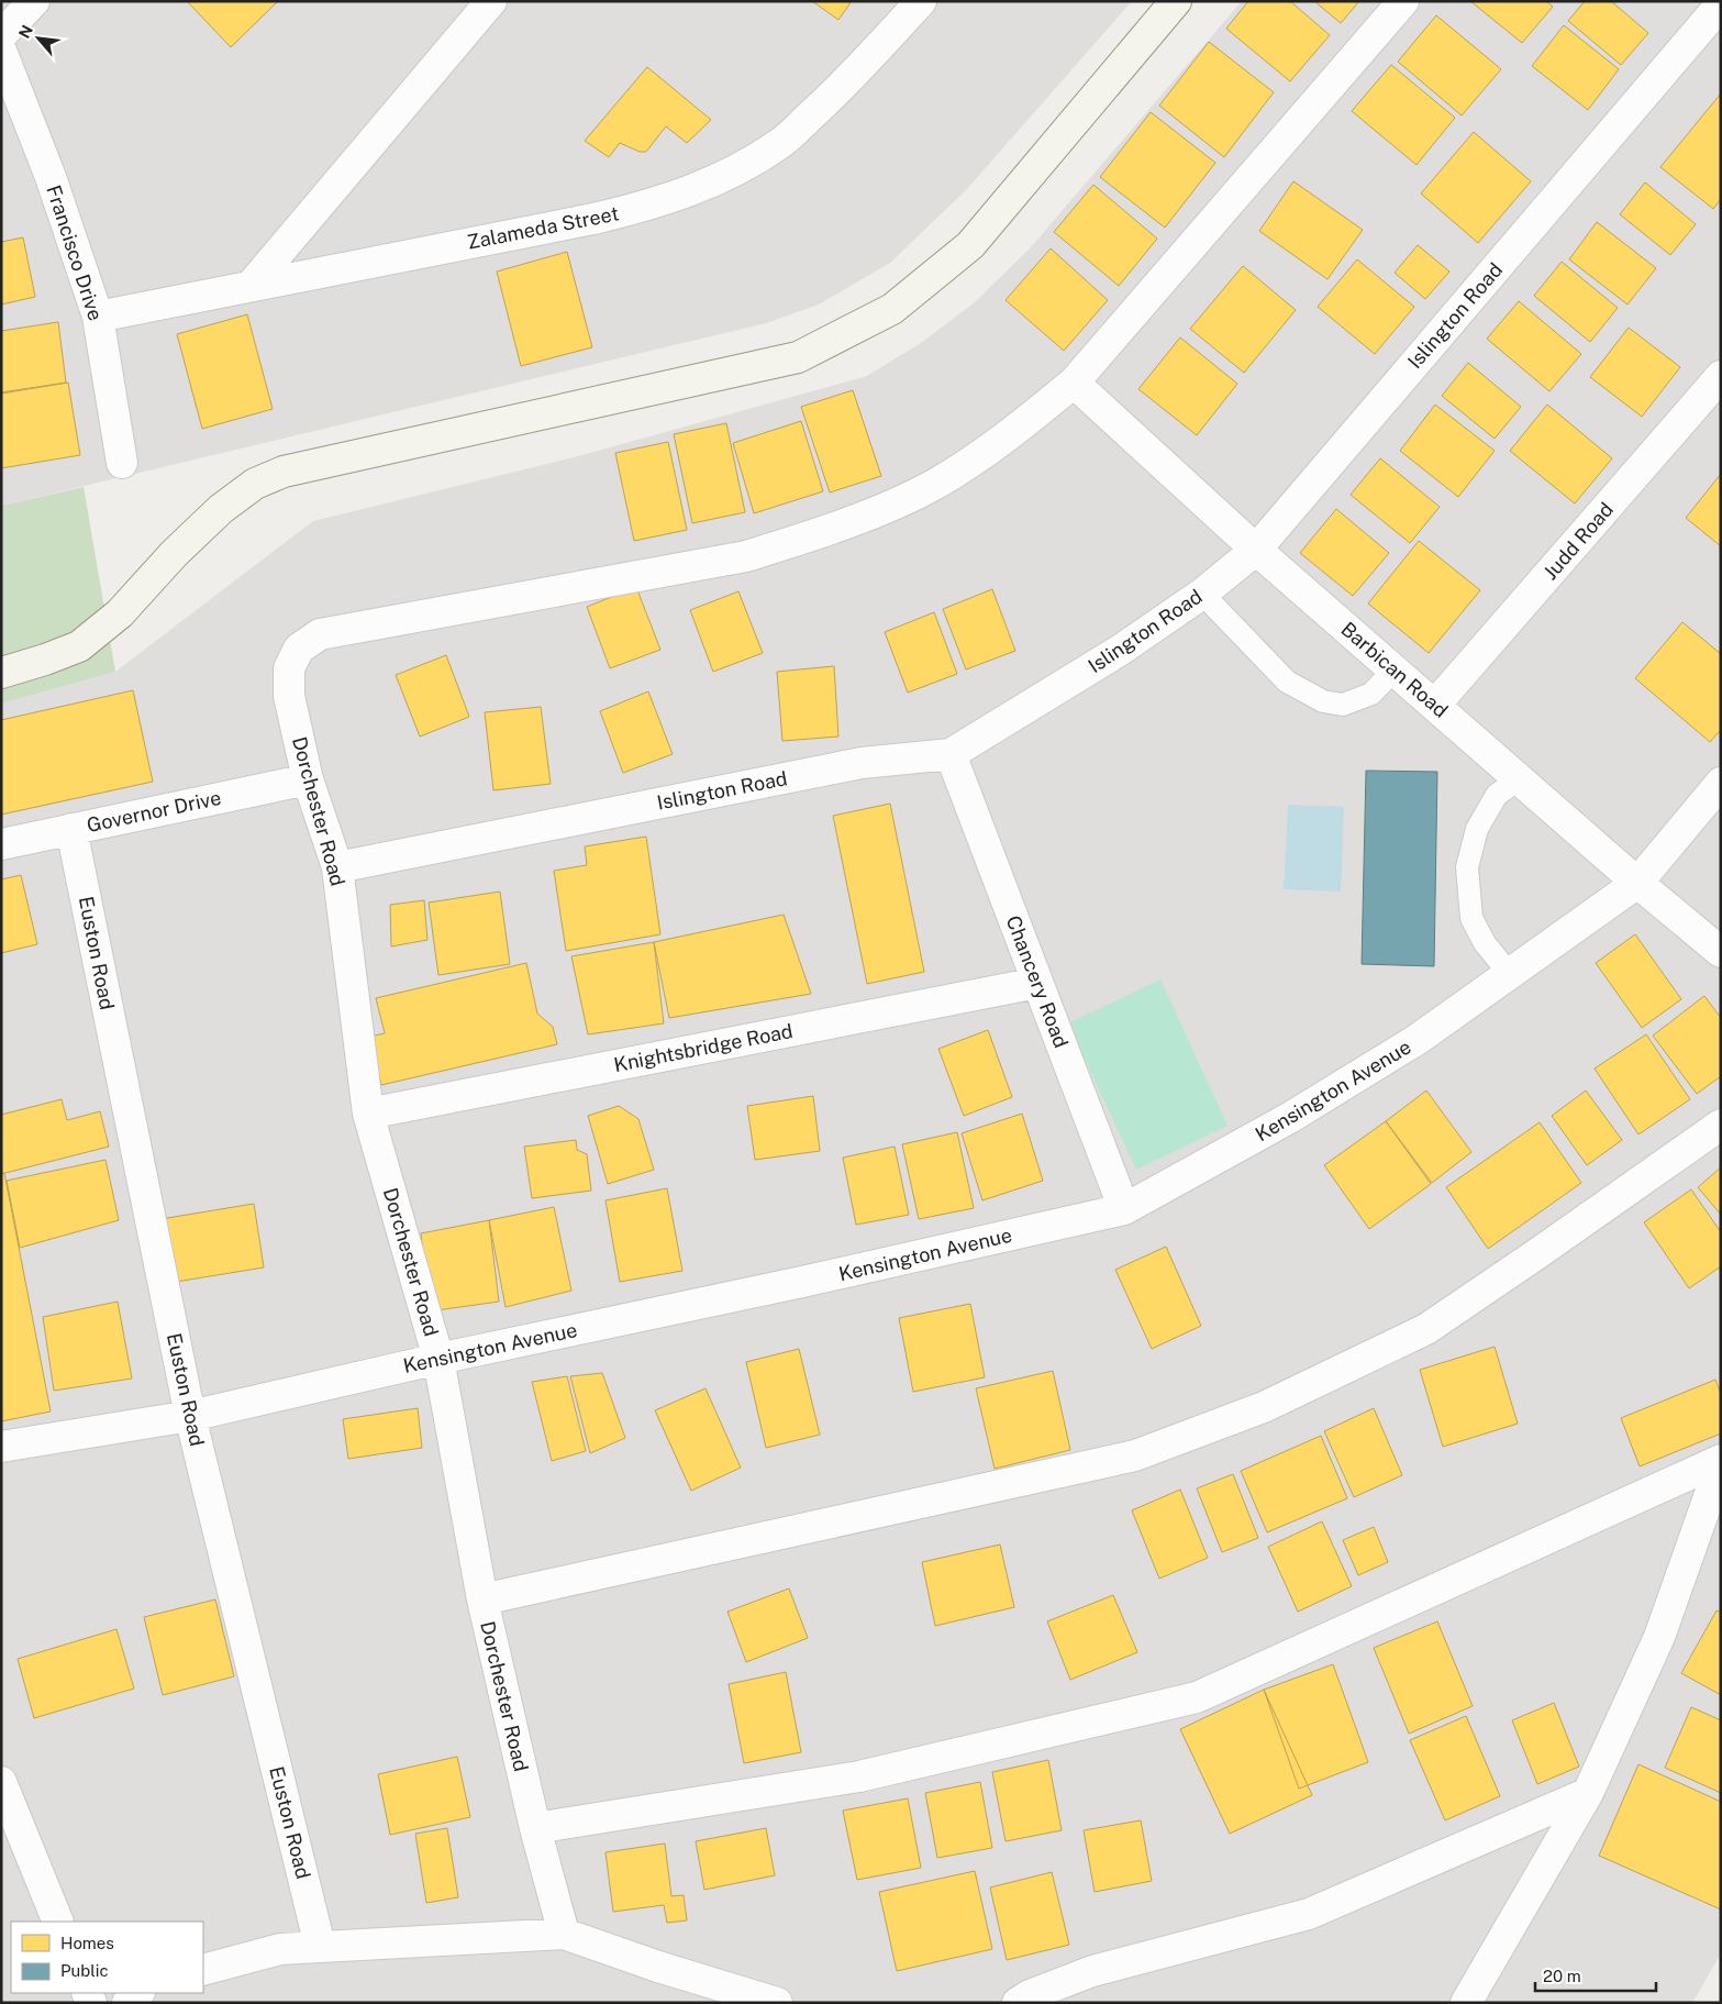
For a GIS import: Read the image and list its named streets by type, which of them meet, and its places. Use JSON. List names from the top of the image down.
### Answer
{
  "streets": {
    "street": [
      "Zalameda Street",
      "Francisco Drive",
      "Islington Road",
      "Judd Road",
      "Barbican Road",
      "Governor Drive",
      "Dorchester Road",
      "Euston Road",
      "Chancery Road",
      "Knightsbridge Road",
      "Kensington Avenue"
    ]
  },
  "crossings": [
    ["Zalameda Street", "Francisco Drive"],
    ["Islington Road", "Barbican Road"],
    ["Islington Road", "Dorchester Road"],
    ["Islington Road", "Chancery Road"],
    ["Judd Road", "Barbican Road"],
    ["Barbican Road", "Dorchester Road"],
    ["Barbican Road", "Kensington Avenue"],
    ["Governor Drive", "Dorchester Road"],
    ["Governor Drive", "Euston Road"],
    ["Dorchester Road", "Knightsbridge Road"],
    ["Dorchester Road", "Kensington Avenue"],
    ["Euston Road", "Kensington Avenue"],
    ["Chancery Road", "Knightsbridge Road"],
    ["Chancery Road", "Kensington Avenue"]
  ],
  "legend": ["Homes", "Public"],
  "scale_bar": "20 m",
  "north": "top left"
}
